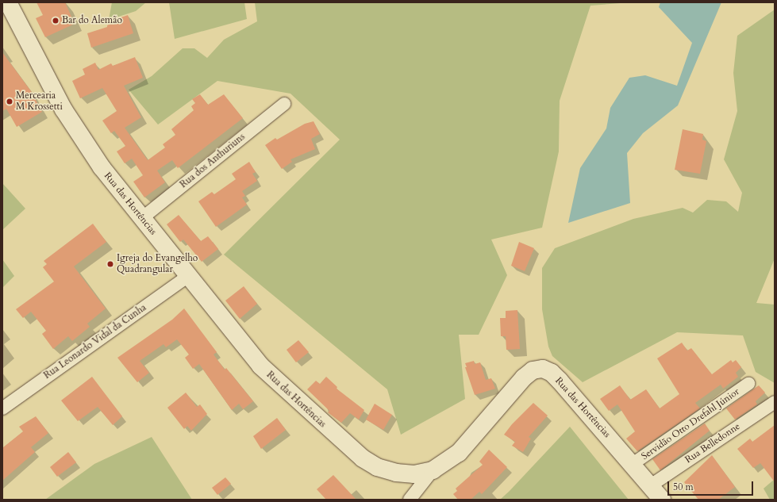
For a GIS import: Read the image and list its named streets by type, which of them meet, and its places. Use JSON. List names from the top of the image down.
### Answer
{
  "streets": {
    "street": [
      "Rua dos Anthuriuns",
      "Rua das Hortências",
      "Rua Leonardo Vidal da Cunha",
      "Servidão Otto Drefahl Júnior",
      "Rua Belledonne"
    ]
  },
  "crossings": [
    ["Rua dos Anthuriuns", "Rua das Hortências"],
    ["Rua das Hortências", "Rua Leonardo Vidal da Cunha"],
    ["Rua das Hortências", "Servidão Otto Drefahl Júnior"],
    ["Rua das Hortências", "Rua Belledonne"]
  ],
  "places": ["Bar do Alemão", "Mercearia M Krossetti", "Igreja do Evangelho Quadrangular"],
  "scale_bar": "50 m"
}
